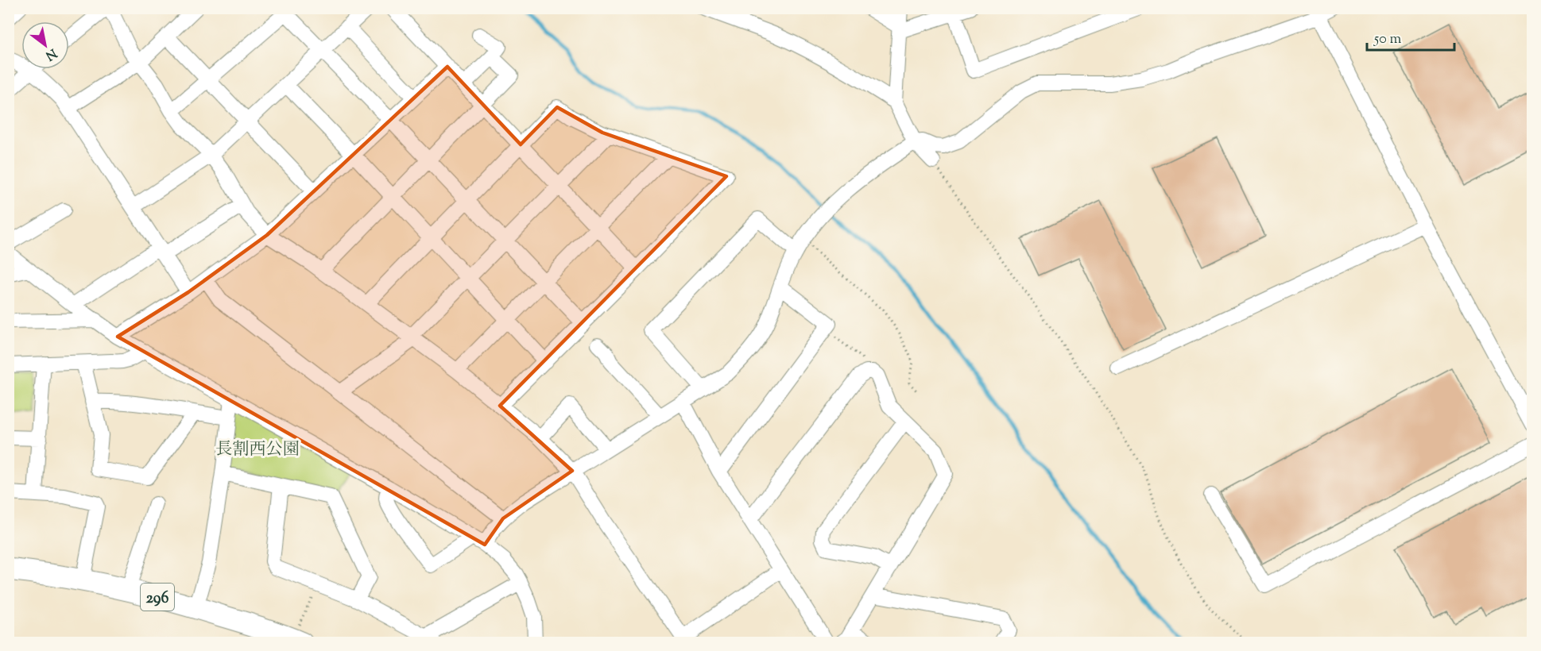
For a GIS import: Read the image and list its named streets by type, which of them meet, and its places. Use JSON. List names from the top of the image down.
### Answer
{
  "streets": {
    "highway": ["296"]
  },
  "parks": ["長割西公園"],
  "scale_bar": "50 m",
  "north": "bottom right"
}
